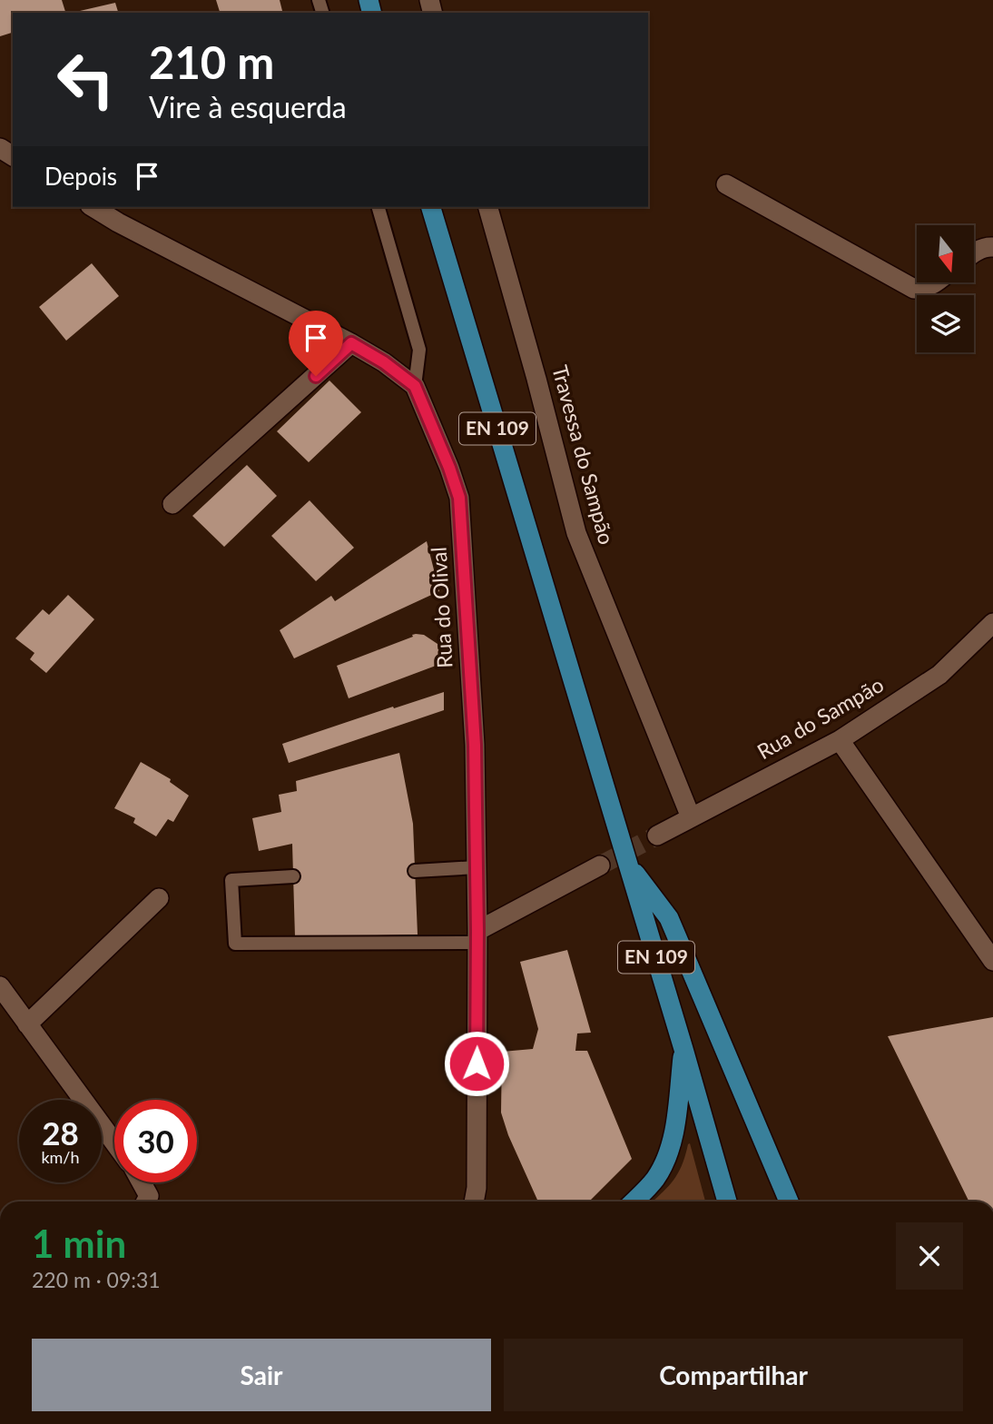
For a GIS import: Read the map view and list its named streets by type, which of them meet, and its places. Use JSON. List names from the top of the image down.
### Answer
{
  "streets": {
    "main road": ["EN 109"],
    "street": ["Travessa do Sampão", "Rua do Olival", "Rua do Sampão"]
  },
  "crossings": [
    ["Travessa do Sampão", "Rua do Sampão"]
  ],
  "north": "bottom",
  "page": {
    "turn": ["210 m", "Vire à esquerda"],
    "then": "Depois",
    "speed": "28 km/h",
    "limit": "30",
    "heading": ["1 min", "220 m · 09:31"],
    "buttons": ["Sair", "Compartilhar"]
  }
}
